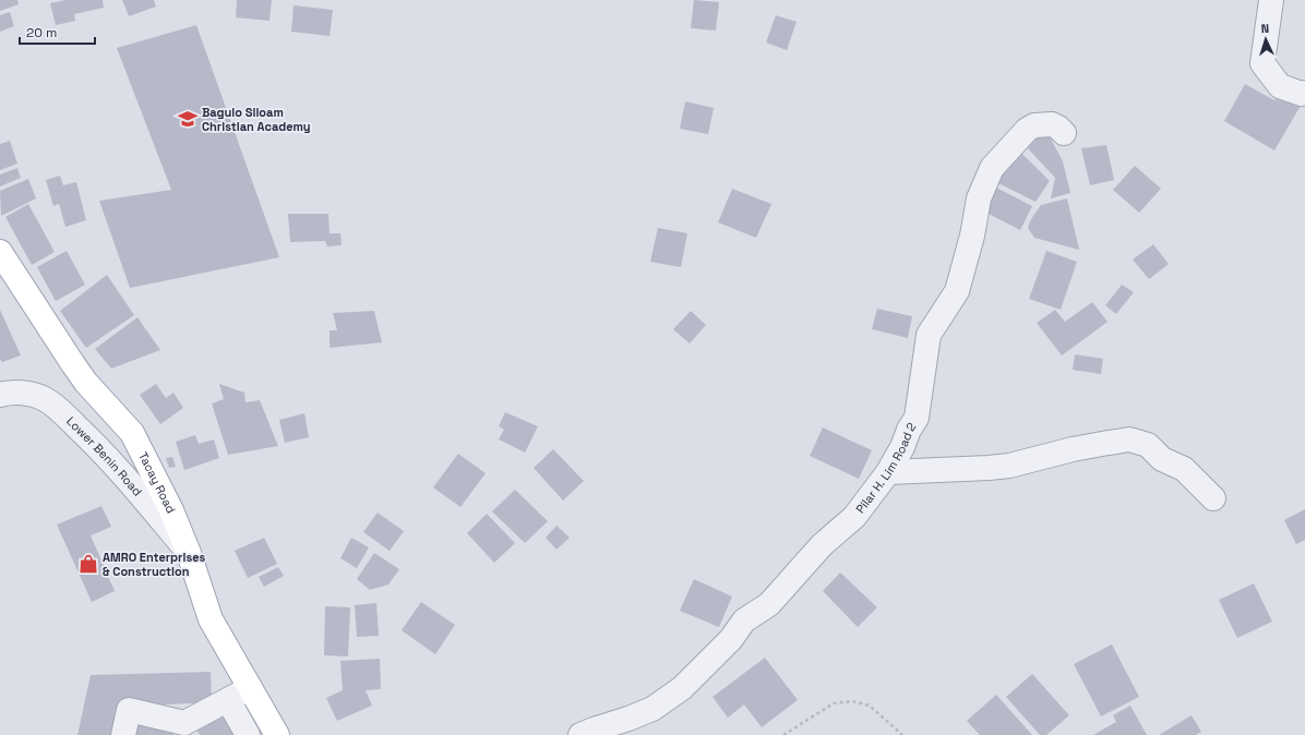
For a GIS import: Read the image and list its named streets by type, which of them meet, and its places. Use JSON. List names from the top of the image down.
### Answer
{
  "streets": {
    "main road": ["Tacay Road"],
    "street": ["Lower Benin Road", "Pilar H. Lim Road 2"]
  },
  "crossings": [
    ["Lower Benin Road", "Tacay Road"]
  ],
  "places": {
    "school or university": ["Baguio Siloam Christian Academy"],
    "shop": ["AMRO Enterprises & Construction"]
  },
  "scale_bar": "20 m",
  "north": "top"
}
